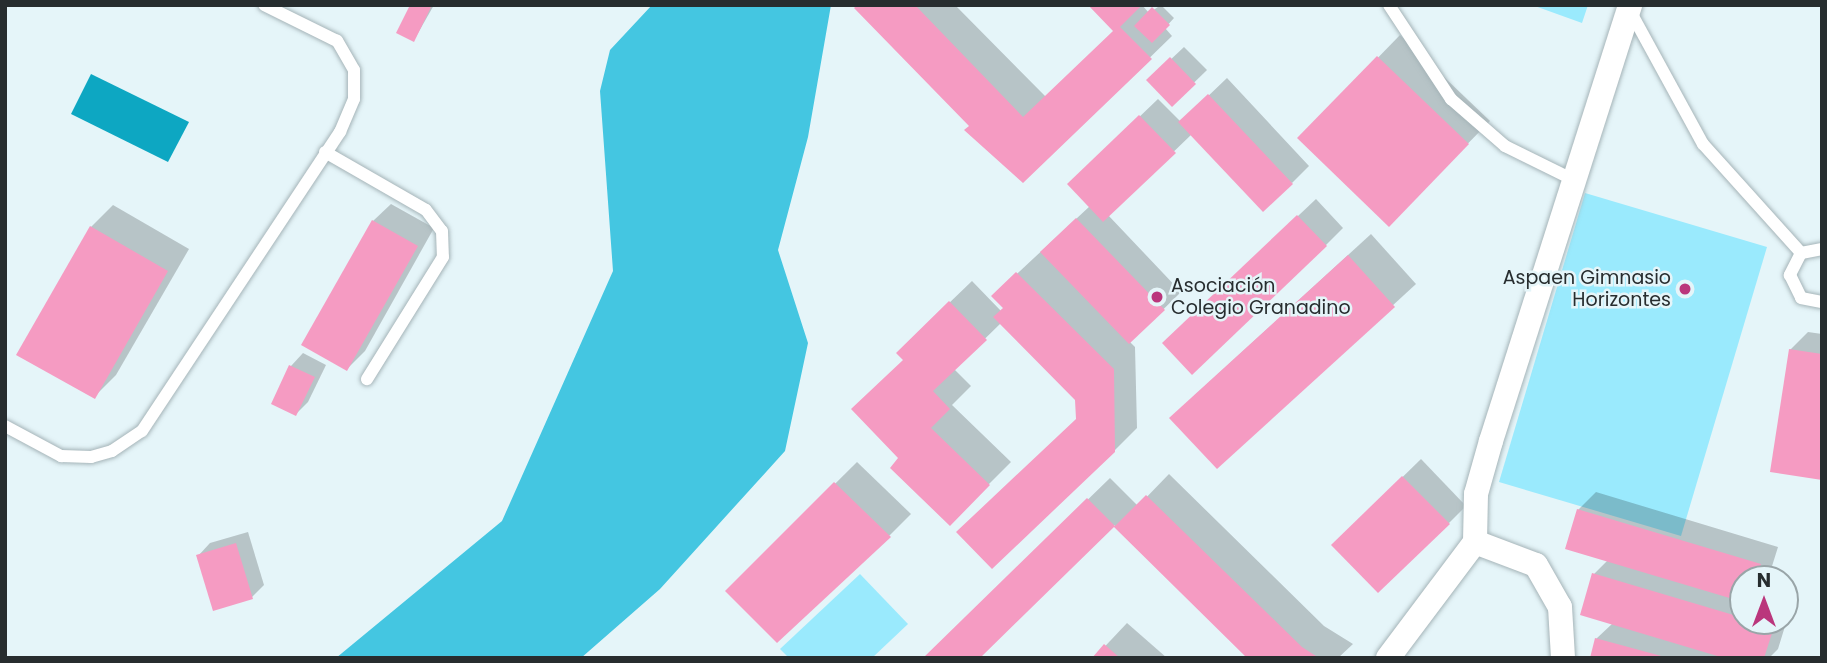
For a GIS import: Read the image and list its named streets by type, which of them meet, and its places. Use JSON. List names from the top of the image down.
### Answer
{
  "places": ["Aspaen Gimnasio Horizontes", "Asociación Colegio Granadino"],
  "north": "top"
}
